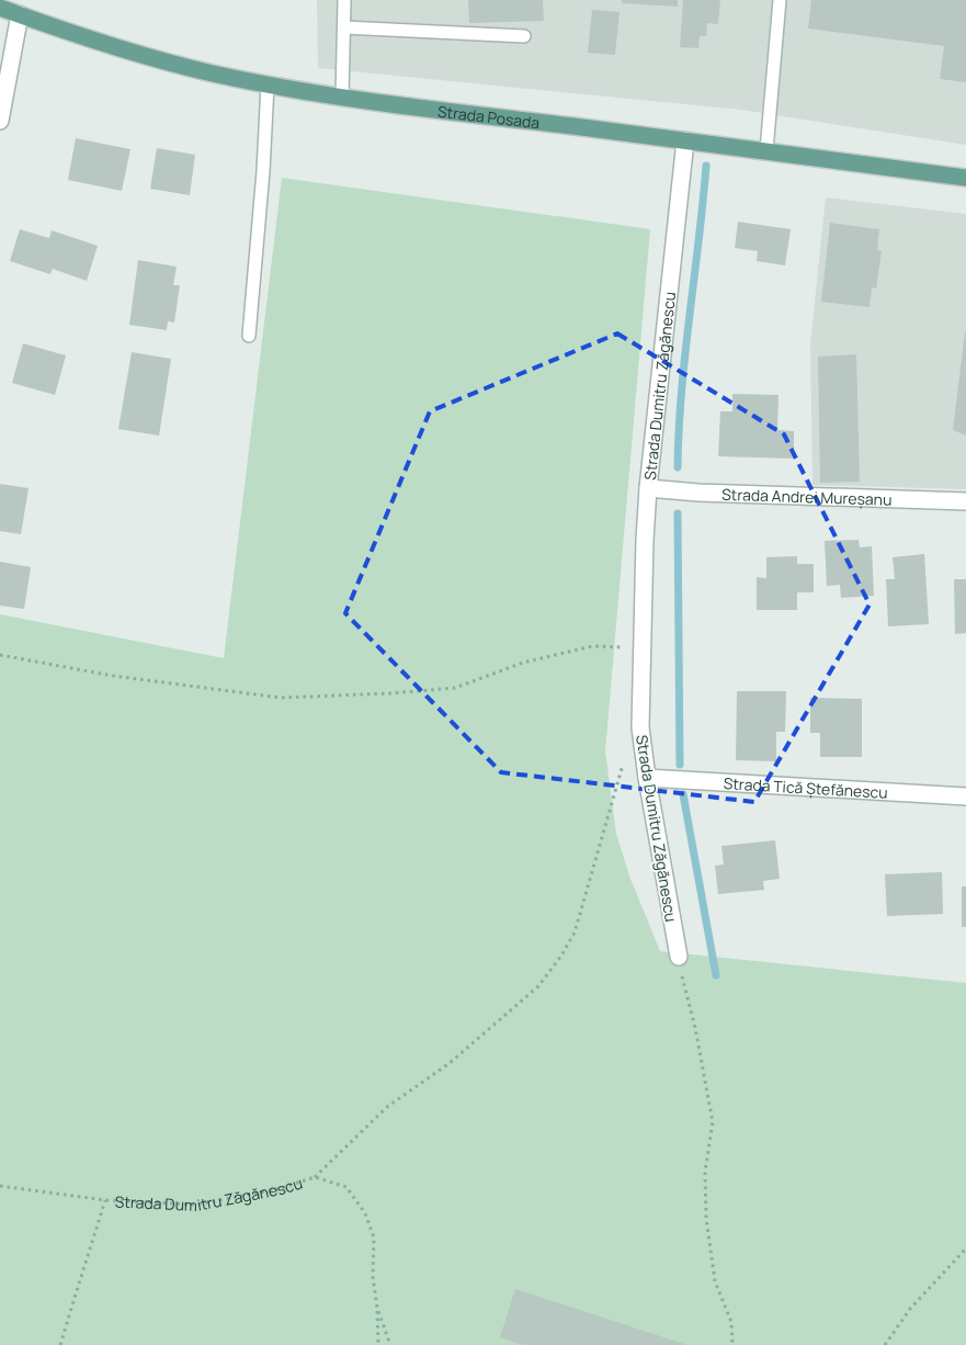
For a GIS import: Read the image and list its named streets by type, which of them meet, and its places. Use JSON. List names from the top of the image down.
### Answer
{
  "streets": {
    "main road": ["Strada Posada"],
    "street": ["Strada Dumitru Zăgănescu", "Strada Andrei Mureșanu", "Strada Tică Ștefănescu"]
  },
  "crossings": [
    ["Strada Posada", "Strada Dumitru Zăgănescu"],
    ["Strada Dumitru Zăgănescu", "Strada Andrei Mureșanu"],
    ["Strada Dumitru Zăgănescu", "Strada Tică Ștefănescu"]
  ]
}
